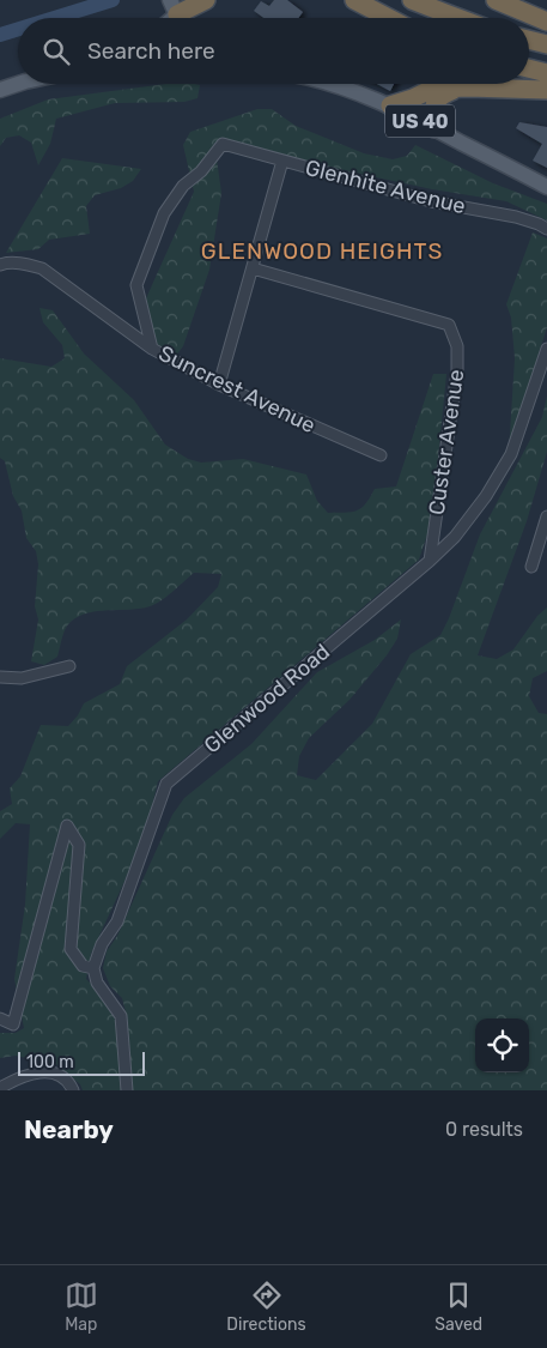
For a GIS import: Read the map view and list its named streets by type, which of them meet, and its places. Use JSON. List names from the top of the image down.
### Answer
{
  "streets": {
    "main road": ["US 40"],
    "street": [
      "Glenhite Avenue",
      "Suncrest Avenue",
      "Custer Avenue",
      "Glenwood Road"
    ]
  },
  "crossings": [
    ["Glenhite Avenue", "Suncrest Avenue"],
    ["Custer Avenue", "Glenwood Road"]
  ],
  "districts": ["GLENWOOD HEIGHTS"],
  "scale_bar": "100 m",
  "page": {
    "search": "Search here",
    "scale": "100 m",
    "heading": ["Nearby", "0 results"],
    "nav": ["Map", "Directions", "Saved"]
  }
}
